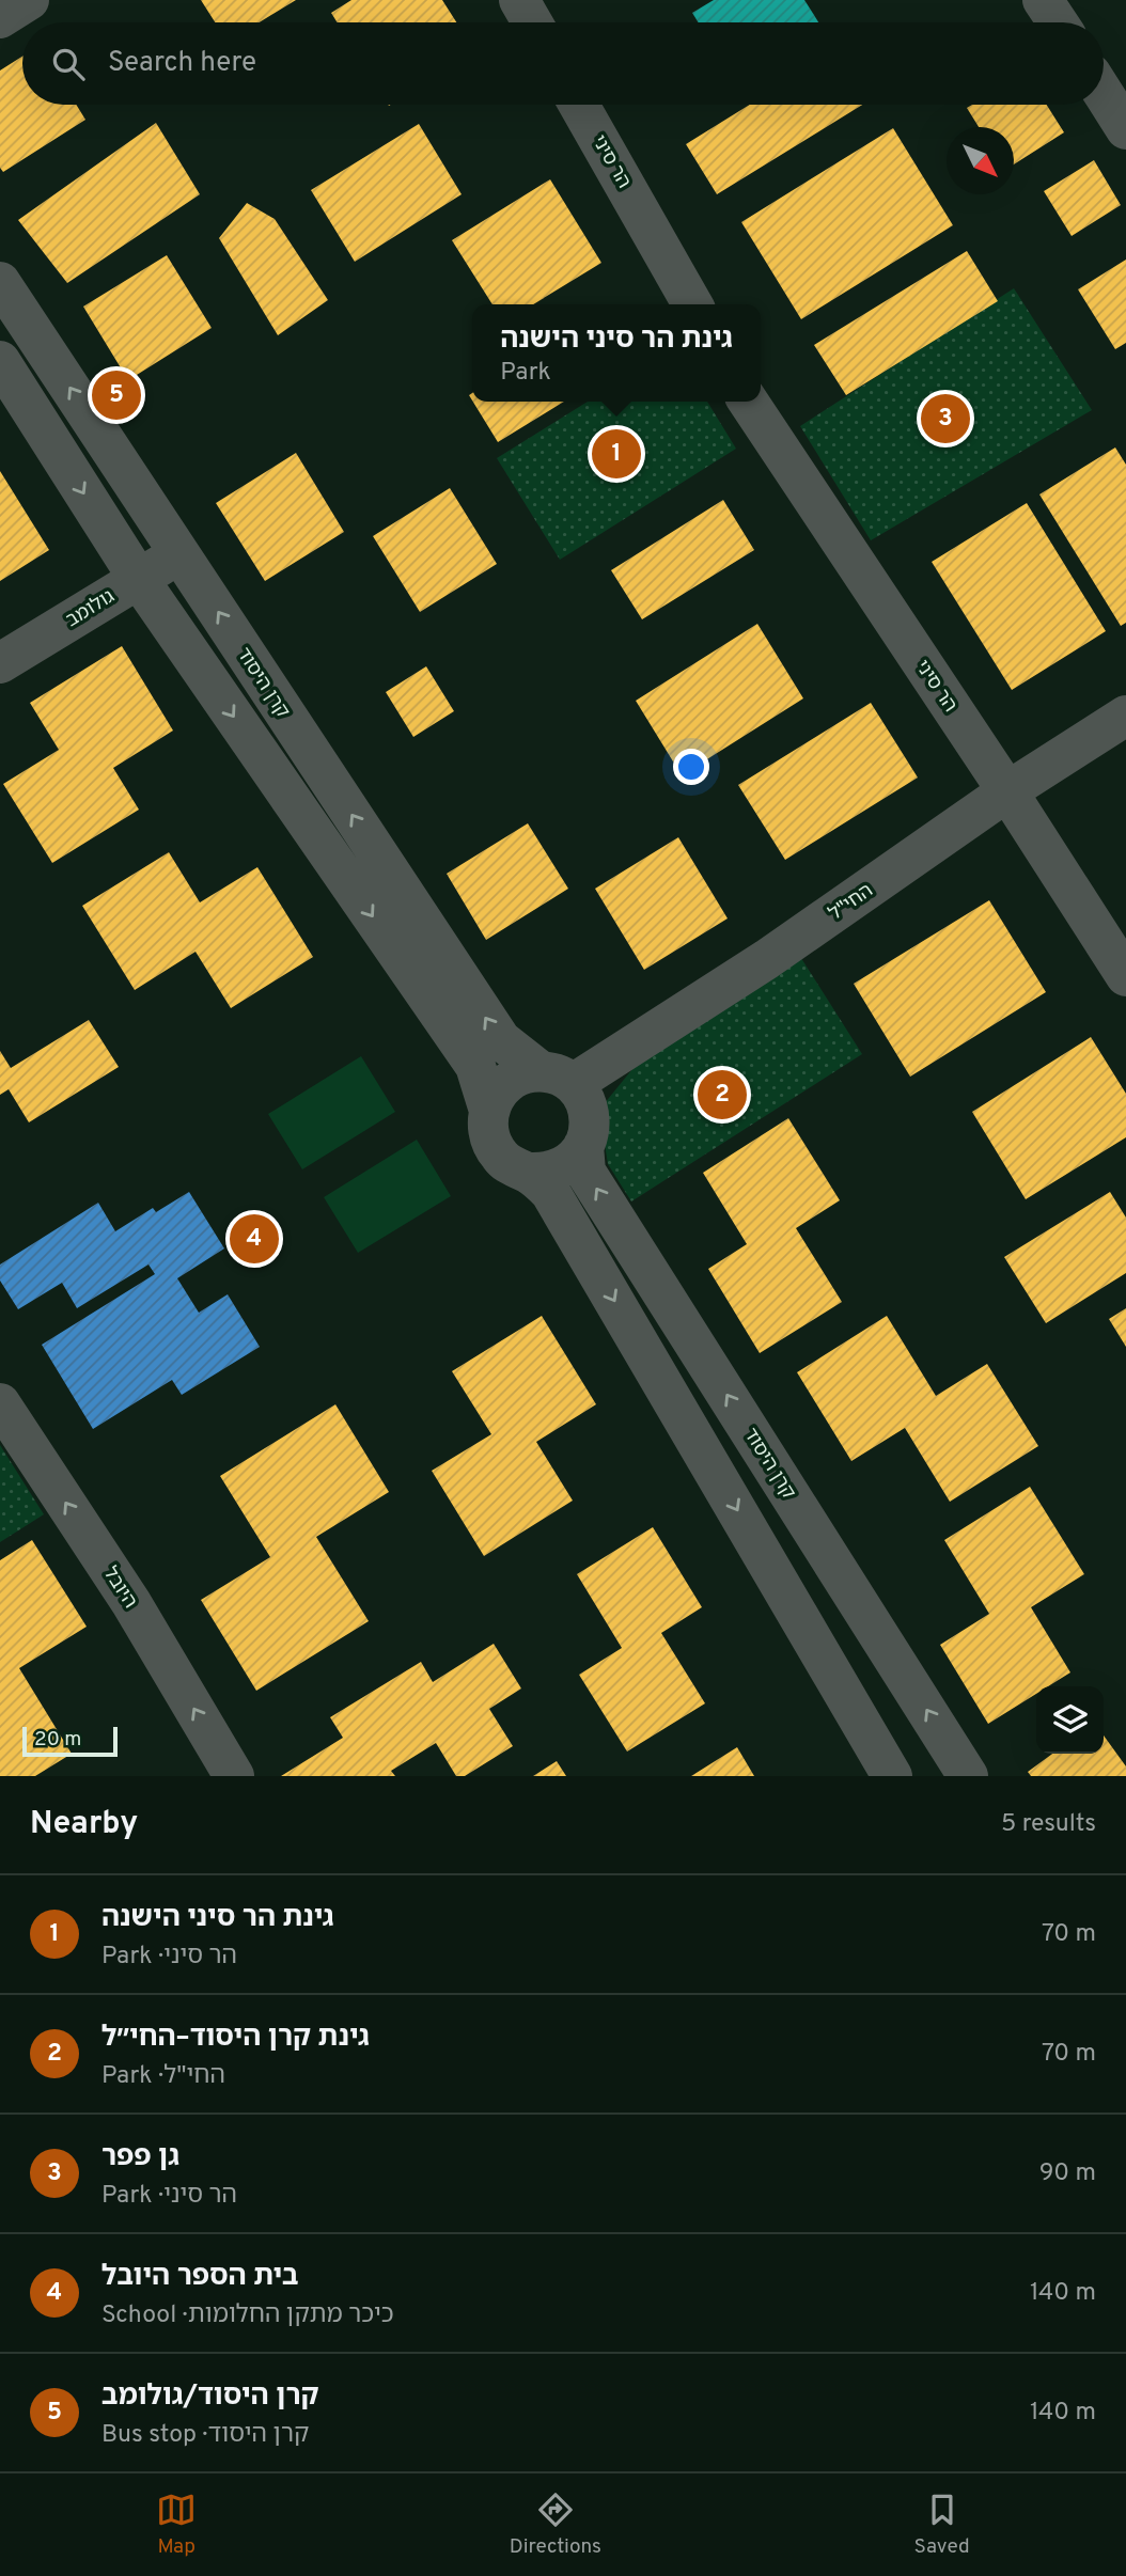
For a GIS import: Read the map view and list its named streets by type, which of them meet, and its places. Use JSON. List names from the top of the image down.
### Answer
{
  "streets": {
    "street": [
      "הר סיני",
      "גולומב",
      "קרן היסוד",
      "החי\"ל",
      "היובל"
    ]
  },
  "crossings": [
    ["הר סיני", "החי\"ל"],
    ["גולומב", "קרן היסוד"],
    ["קרן היסוד", "החי\"ל"]
  ],
  "one_way": ["היובל"],
  "scale_bar": "20 m",
  "north": "bottom right",
  "page": {
    "search": "Search here",
    "popup": ["גינת הר סיני הישנה", "Park"],
    "pins": [
      "5",
      "3",
      "1",
      "2",
      "4"
    ],
    "scale": "20 m",
    "heading": ["Nearby", "5 results"],
    "list": [
      {
        "mark": "1",
        "name": "גינת הר סיני הישנה",
        "note": "Park · הר סיני",
        "value": "70 m"
      },
      {
        "mark": "2",
        "name": "גינת קרן היסוד–החי״ל",
        "note": "Park · החי\"ל",
        "value": "70 m"
      },
      {
        "mark": "3",
        "name": "גן פפר",
        "note": "Park · הר סיני",
        "value": "90 m"
      },
      {
        "mark": "4",
        "name": "בית הספר היובל",
        "note": "School · כיכר מתקן החלומות",
        "value": "140 m"
      },
      {
        "mark": "5",
        "name": "קרן היסוד/גולומב",
        "note": "Bus stop · קרן היסוד",
        "value": "140 m"
      }
    ],
    "nav": ["Map", "Directions", "Saved"]
  }
}
